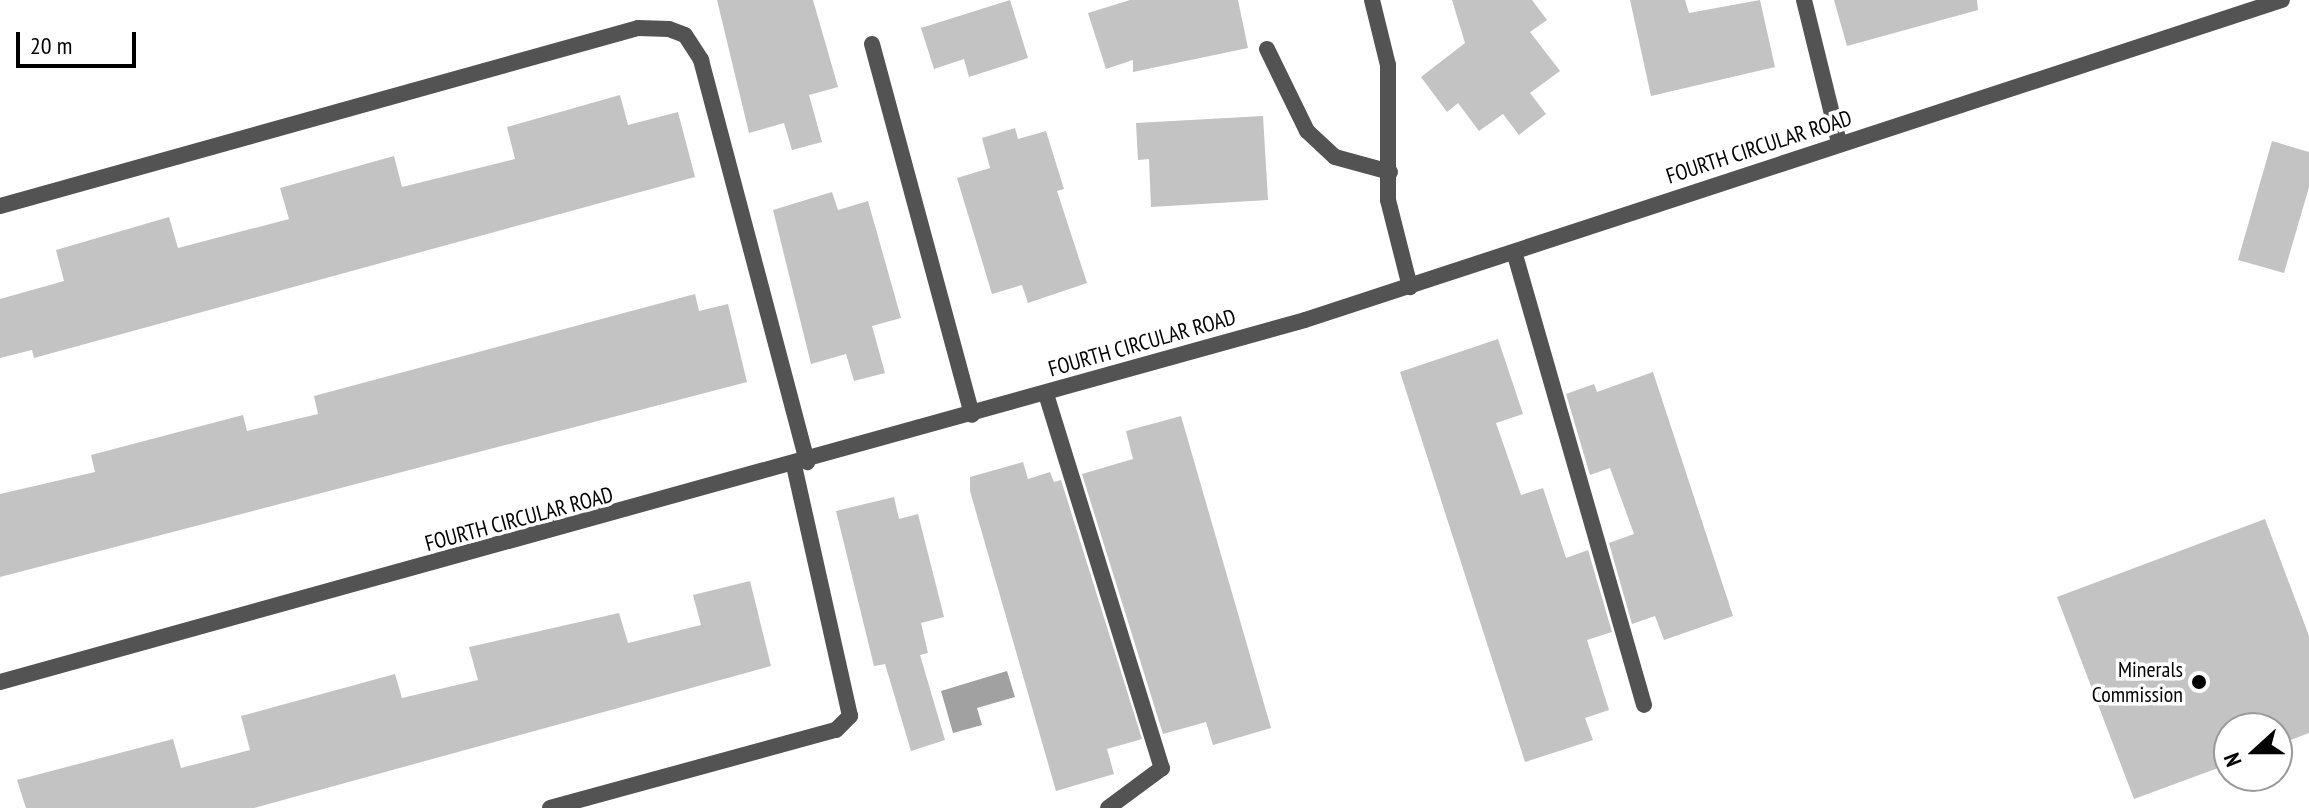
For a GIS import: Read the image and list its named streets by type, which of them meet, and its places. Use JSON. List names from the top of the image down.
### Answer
{
  "streets": {
    "street": ["FOURTH CIRCULAR ROAD"]
  },
  "places": ["Minerals Commission"],
  "scale_bar": "20 m",
  "north": "left"
}
